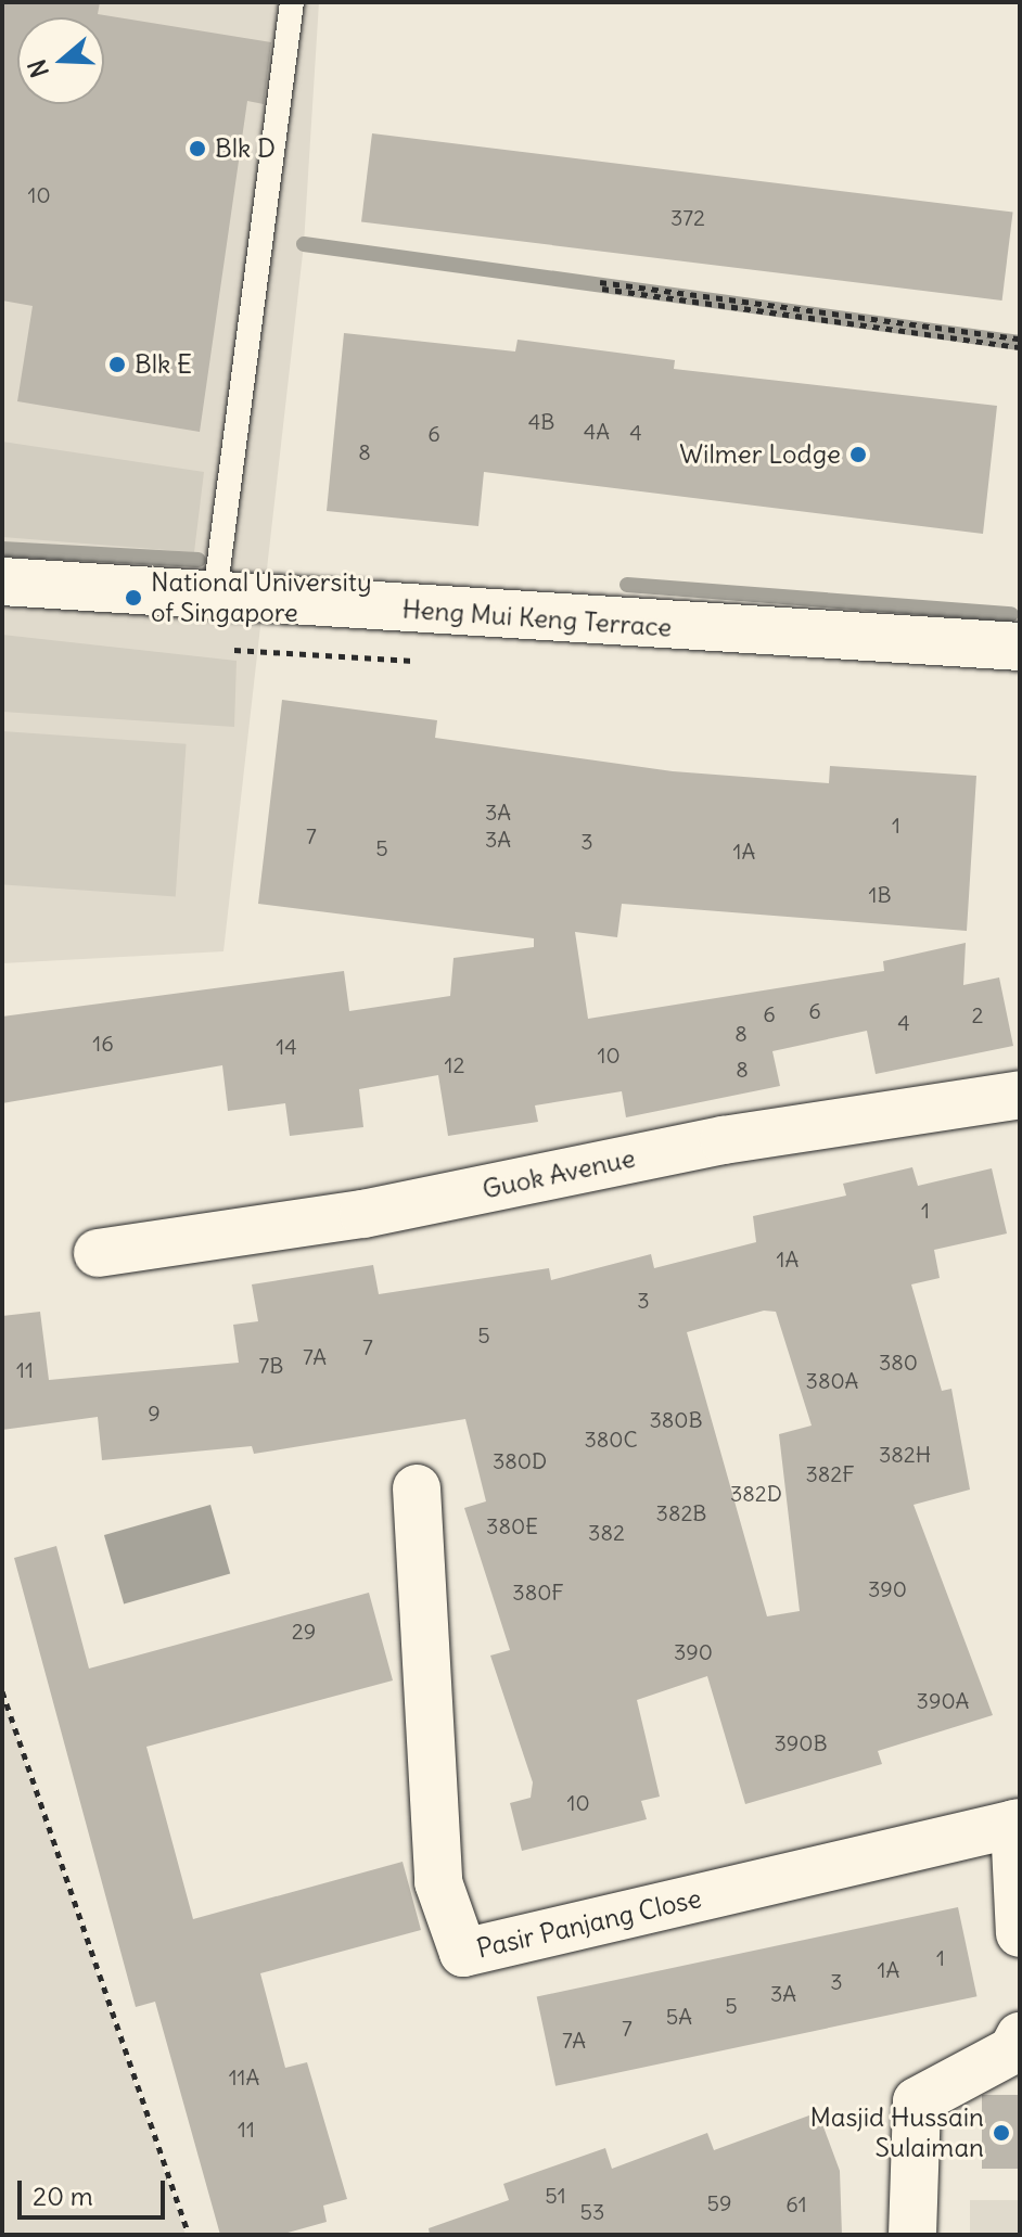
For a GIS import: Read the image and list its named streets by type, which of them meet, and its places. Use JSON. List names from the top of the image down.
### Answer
{
  "streets": {
    "street": ["Heng Mui Keng Terrace", "Guok Avenue", "Pasir Panjang Close"]
  },
  "places": [
    "Blk D",
    "Blk E",
    "Wilmer Lodge",
    "National University of Singapore",
    "Masjid Hussain Sulaiman"
  ],
  "house_numbers": [
    "10",
    "372",
    "4B",
    "4A",
    "4",
    "6",
    "8",
    "3A",
    "1",
    "7",
    "3A",
    "3",
    "5",
    "1A",
    "1B",
    "6",
    "6",
    "2",
    "4",
    "8",
    "16",
    "14",
    "10",
    "12",
    "8",
    "1",
    "1A",
    "3",
    "5",
    "7",
    "7A",
    "380",
    "7B",
    "11",
    "380A",
    "9",
    "380B",
    "380C",
    "382H",
    "380D",
    "382F",
    "382D",
    "382B",
    "380E",
    "382",
    "390",
    "380F",
    "29",
    "390",
    "390A",
    "390B",
    "10",
    "1",
    "1A",
    "3",
    "3A",
    "5",
    "5A",
    "7",
    "7A",
    "11A",
    "11",
    "51",
    "59",
    "61",
    "53"
  ],
  "scale_bar": "20 m",
  "north": "left"
}
